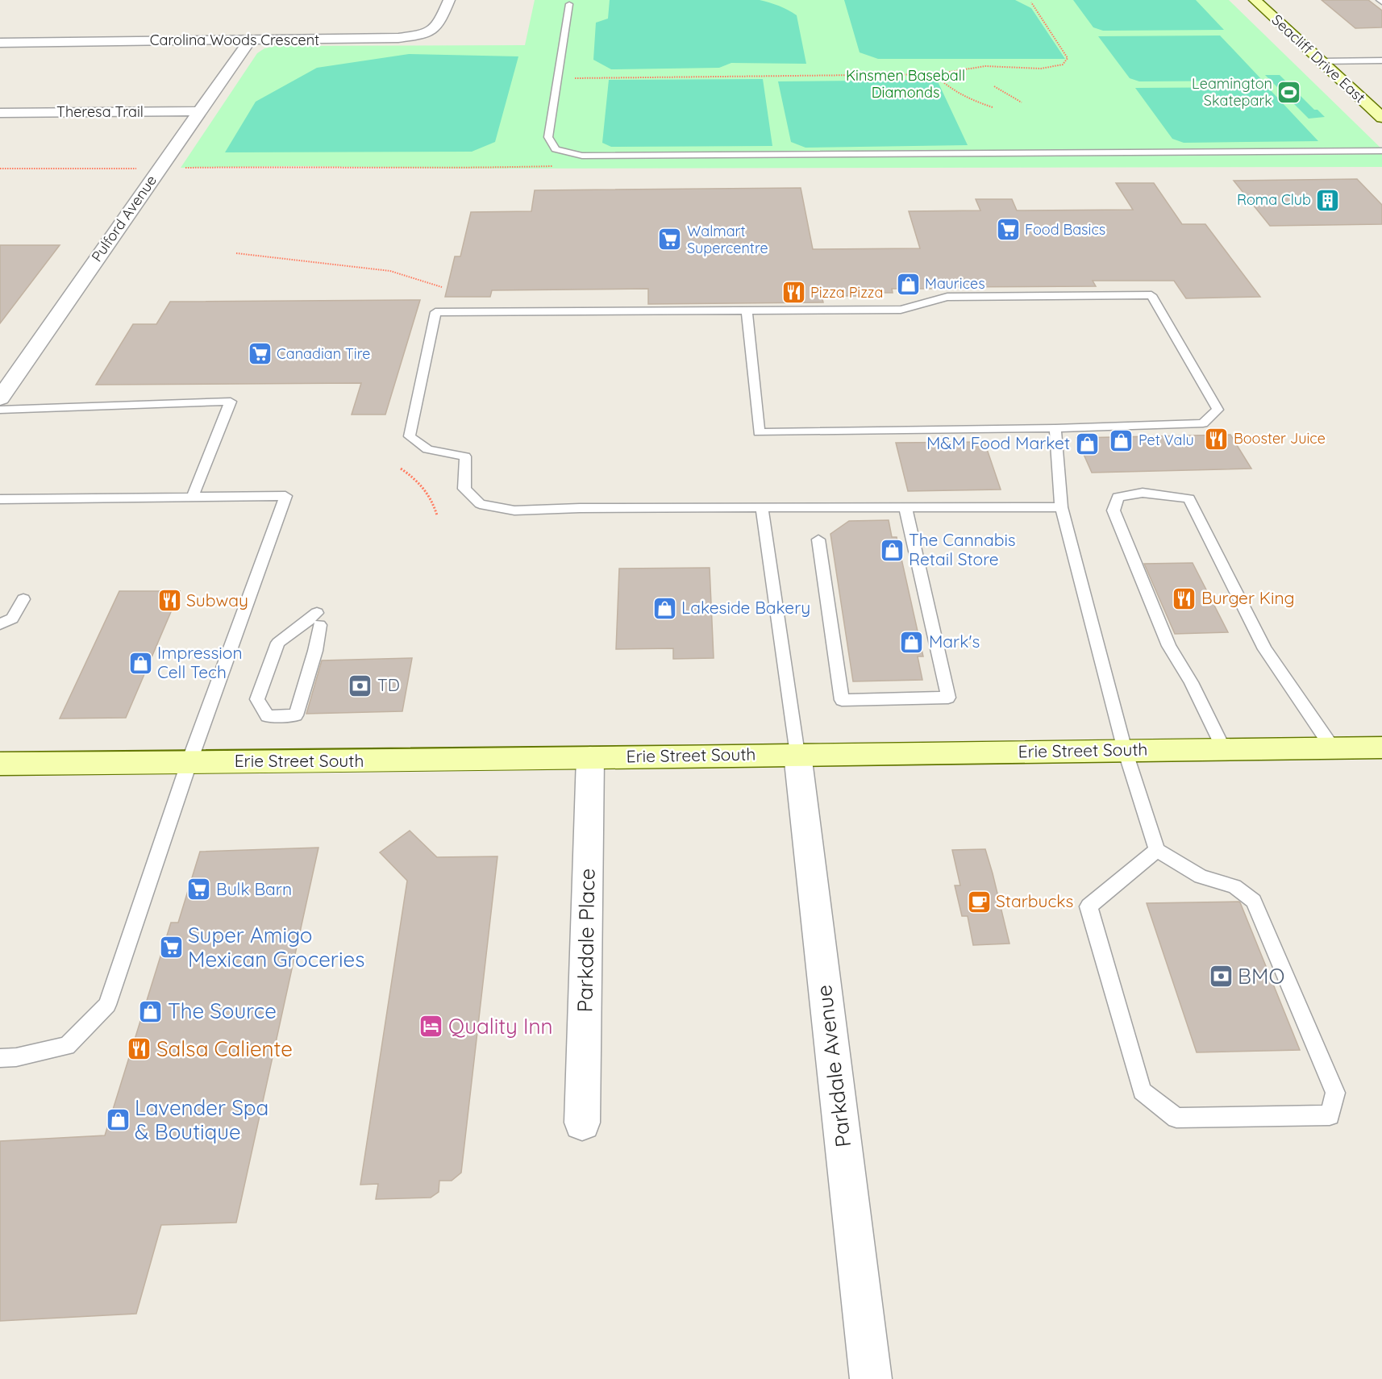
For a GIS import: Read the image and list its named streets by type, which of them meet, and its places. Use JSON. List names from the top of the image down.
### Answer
{
  "streets": {
    "main road": ["Seacliff Drive East", "Erie Street South"],
    "street": [
      "Carolina Woods Crescent",
      "Theresa Trail",
      "Pulford Avenue",
      "Parkdale Place",
      "Parkdale Avenue"
    ]
  },
  "crossings": [
    ["Carolina Woods Crescent", "Pulford Avenue"],
    ["Theresa Trail", "Pulford Avenue"],
    ["Erie Street South", "Parkdale Place"],
    ["Erie Street South", "Parkdale Avenue"]
  ],
  "parks": ["Kinsmen Baseball Diamonds"],
  "places": {
    "sports": ["Leamington Skatepark"],
    "building": ["Roma Club"],
    "supermarket": [
      "Food Basics",
      "Walmart Supercentre",
      "Canadian Tire",
      "Bulk Barn",
      "Super Amigo Mexican Groceries"
    ],
    "shop": [
      "Maurices",
      "Pet Valu",
      "M&M Food Market",
      "The Cannabis Retail Store",
      "Lakeside Bakery",
      "Mark's",
      "Impression Cell Tech",
      "The Source",
      "Lavender Spa & Boutique"
    ],
    "restaurant": [
      "Pizza Pizza",
      "Booster Juice",
      "Burger King",
      "Subway",
      "Salsa Caliente"
    ],
    "bank": ["TD", "BMO"],
    "cafe": ["Starbucks"],
    "hotel": ["Quality Inn"]
  }
}
